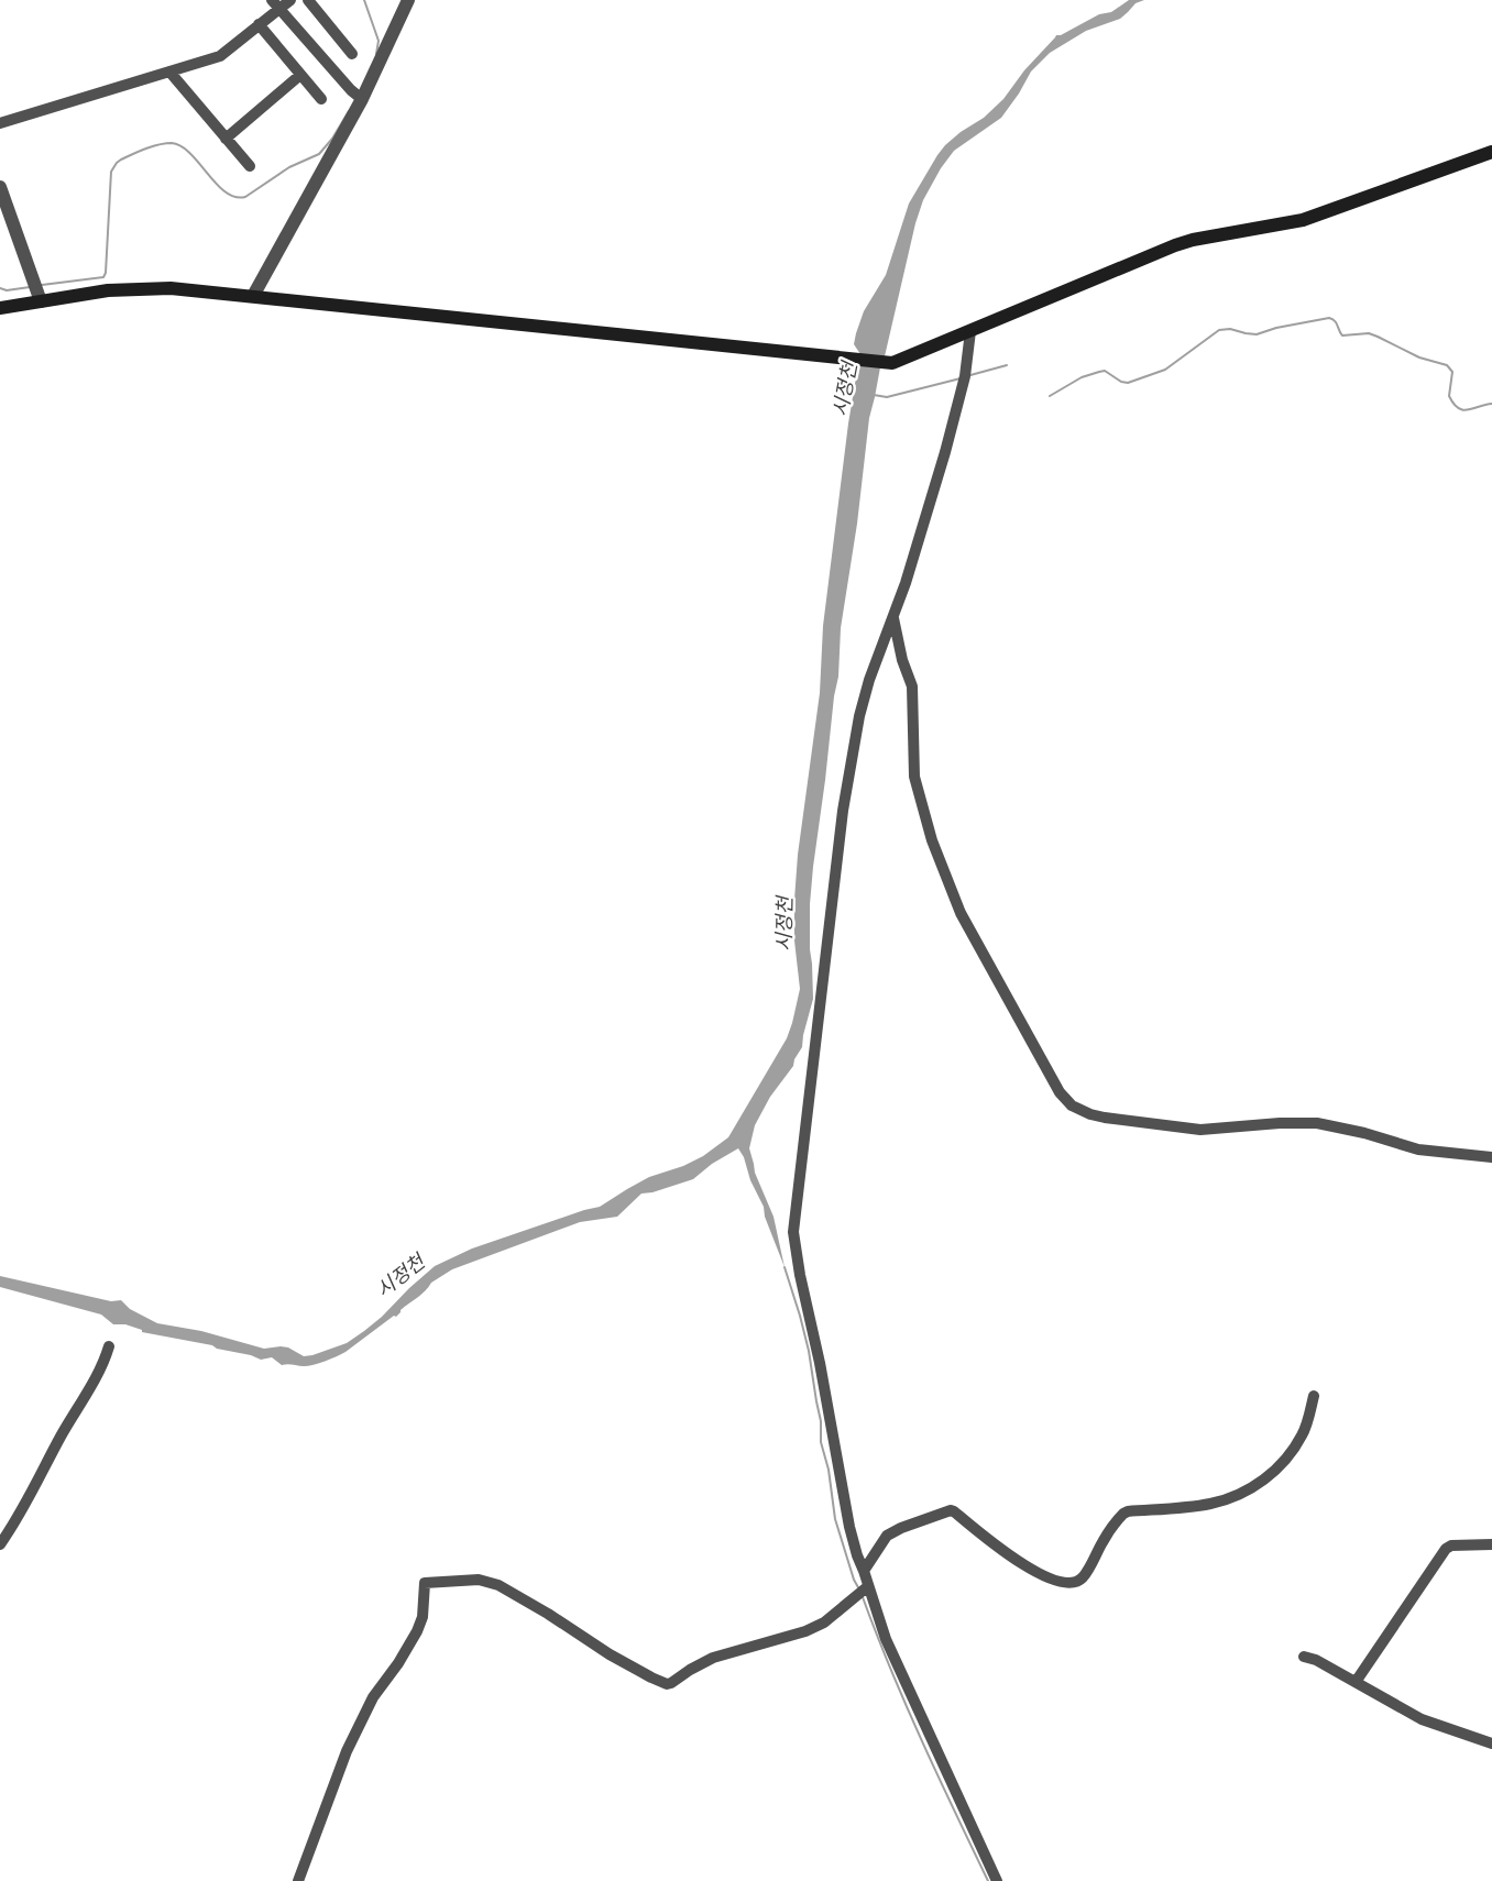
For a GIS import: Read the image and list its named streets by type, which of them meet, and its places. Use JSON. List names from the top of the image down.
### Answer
{
  "water": ["시정천"]
}
